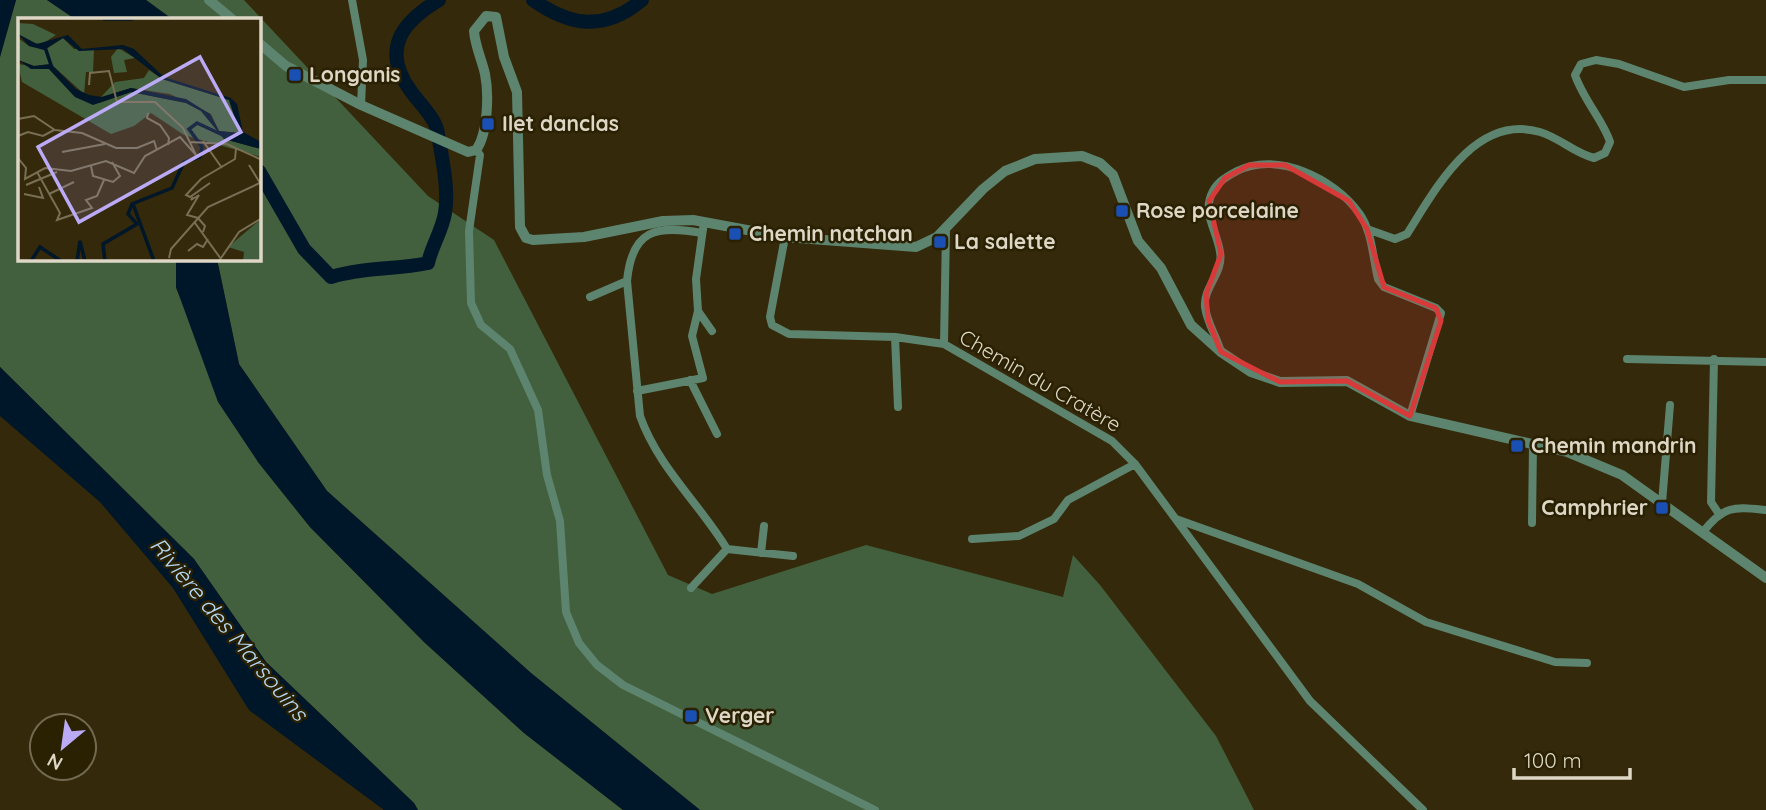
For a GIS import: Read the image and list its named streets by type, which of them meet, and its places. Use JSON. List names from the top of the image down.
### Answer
{
  "streets": {
    "street": ["Chemin du Cratère"]
  },
  "water": ["Rivière des Marsouins"],
  "places": {
    "transit": [
      "Longanis",
      "Ilet danclas",
      "Rose porcelaine",
      "Chemin natchan",
      "La salette",
      "Chemin mandrin",
      "Camphrier",
      "Verger"
    ]
  },
  "scale_bar": "100 m",
  "north": "bottom left"
}
